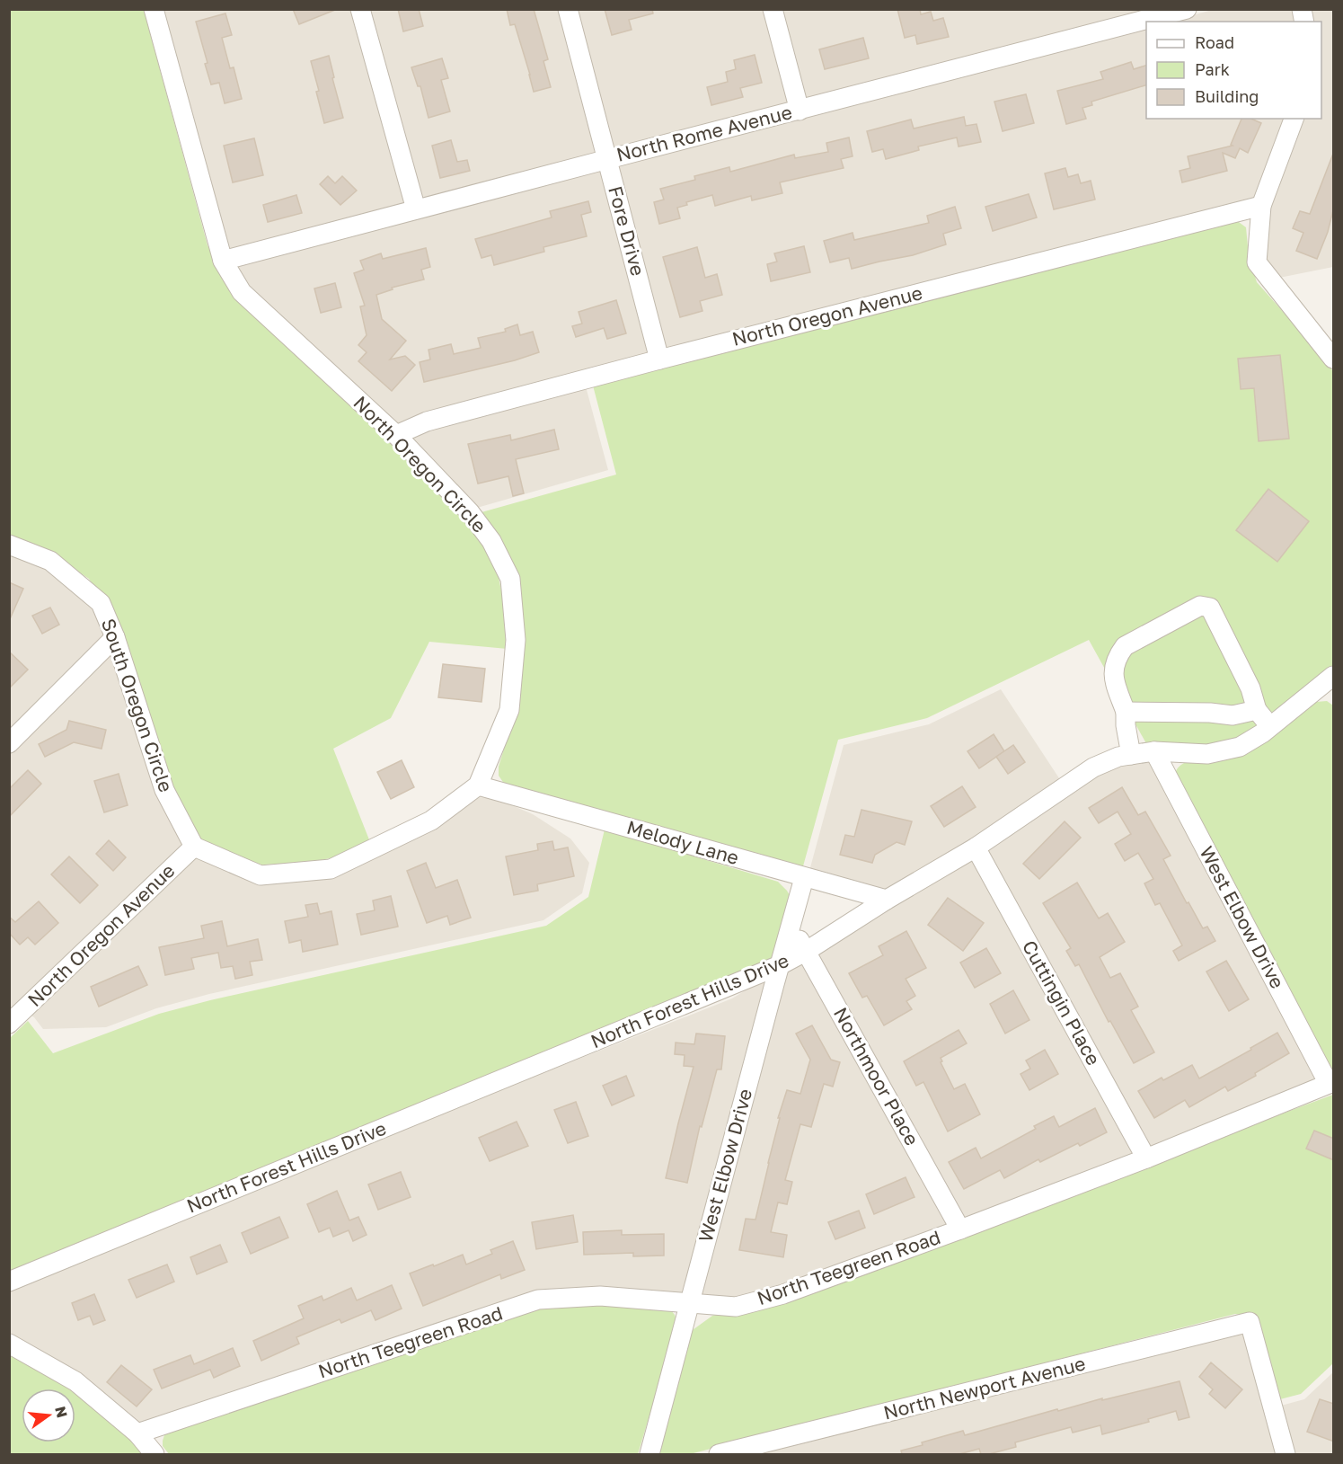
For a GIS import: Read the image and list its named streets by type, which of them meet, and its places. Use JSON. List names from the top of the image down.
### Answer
{
  "streets": {
    "street": [
      "North Rome Avenue",
      "Fore Drive",
      "North Oregon Avenue",
      "North Oregon Circle",
      "South Oregon Circle",
      "Melody Lane",
      "West Elbow Drive",
      "North Forest Hills Drive",
      "Cuttingin Place",
      "Northmoor Place",
      "North Teegreen Road",
      "North Newport Avenue"
    ]
  },
  "crossings": [
    ["North Rome Avenue", "Fore Drive"],
    ["North Rome Avenue", "North Oregon Circle"],
    ["Fore Drive", "North Oregon Avenue"],
    ["North Oregon Avenue", "North Oregon Circle"],
    ["North Oregon Avenue", "South Oregon Circle"],
    ["North Oregon Circle", "South Oregon Circle"],
    ["North Oregon Circle", "Melody Lane"],
    ["Melody Lane", "West Elbow Drive"],
    ["Melody Lane", "North Forest Hills Drive"],
    ["West Elbow Drive", "North Forest Hills Drive"],
    ["West Elbow Drive", "Northmoor Place"],
    ["West Elbow Drive", "North Teegreen Road"],
    ["North Forest Hills Drive", "Cuttingin Place"],
    ["North Forest Hills Drive", "Northmoor Place"],
    ["Cuttingin Place", "North Teegreen Road"],
    ["Northmoor Place", "North Teegreen Road"]
  ],
  "legend": ["Road", "Park", "Building"],
  "north": "right"
}
